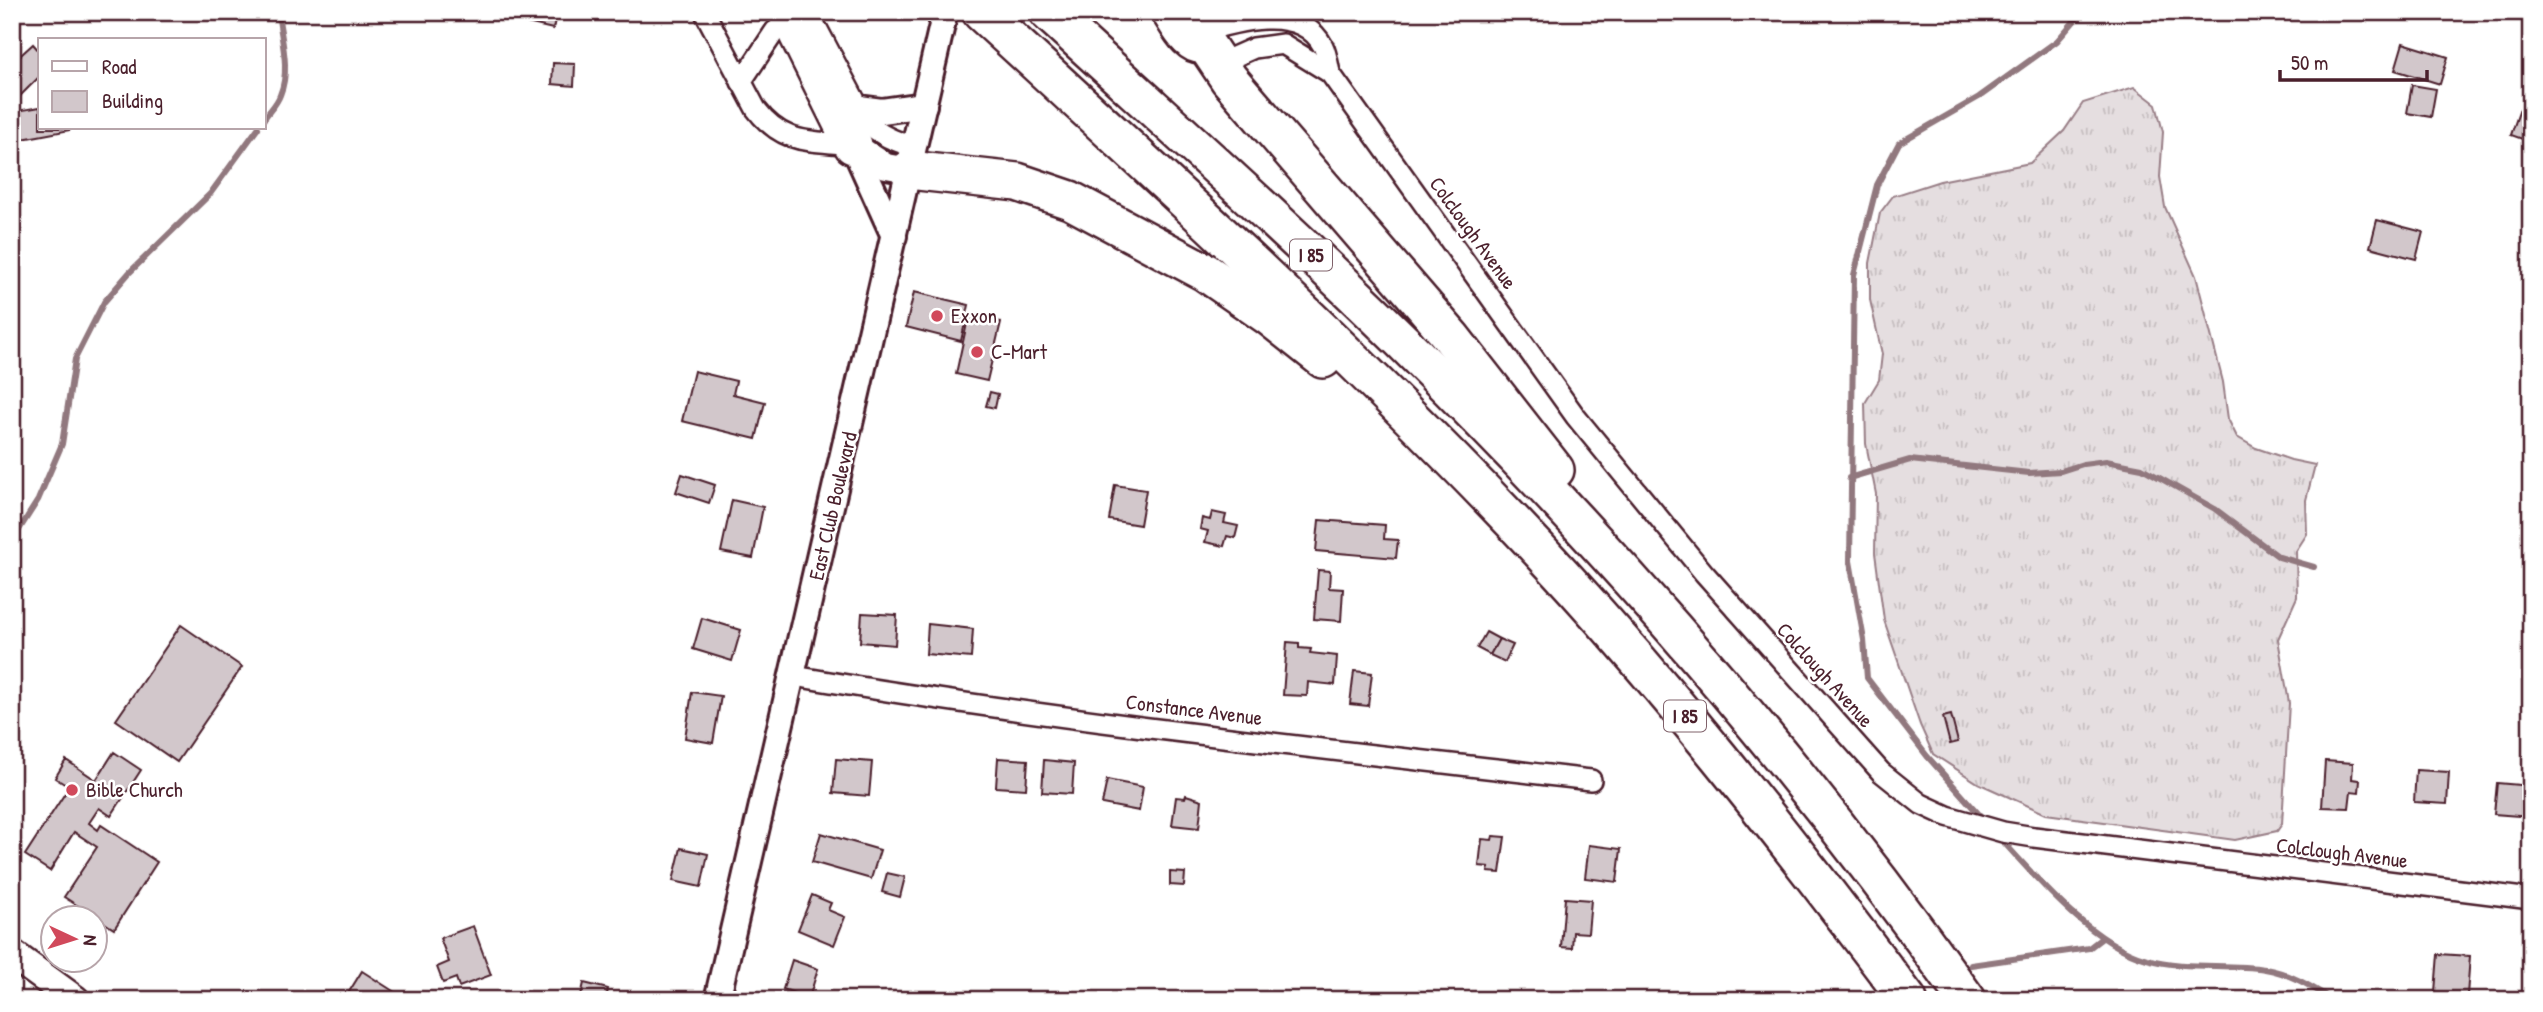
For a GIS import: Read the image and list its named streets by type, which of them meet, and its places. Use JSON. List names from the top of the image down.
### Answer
{
  "streets": {
    "highway": ["I 85"],
    "street": ["Colclough Avenue", "East Club Boulevard", "Constance Avenue"]
  },
  "crossings": [
    ["East Club Boulevard", "Constance Avenue"]
  ],
  "places": ["Exxon", "C-Mart", "Bible Church"],
  "legend": ["Road", "Building"],
  "scale_bar": "50 m",
  "north": "right"
}
